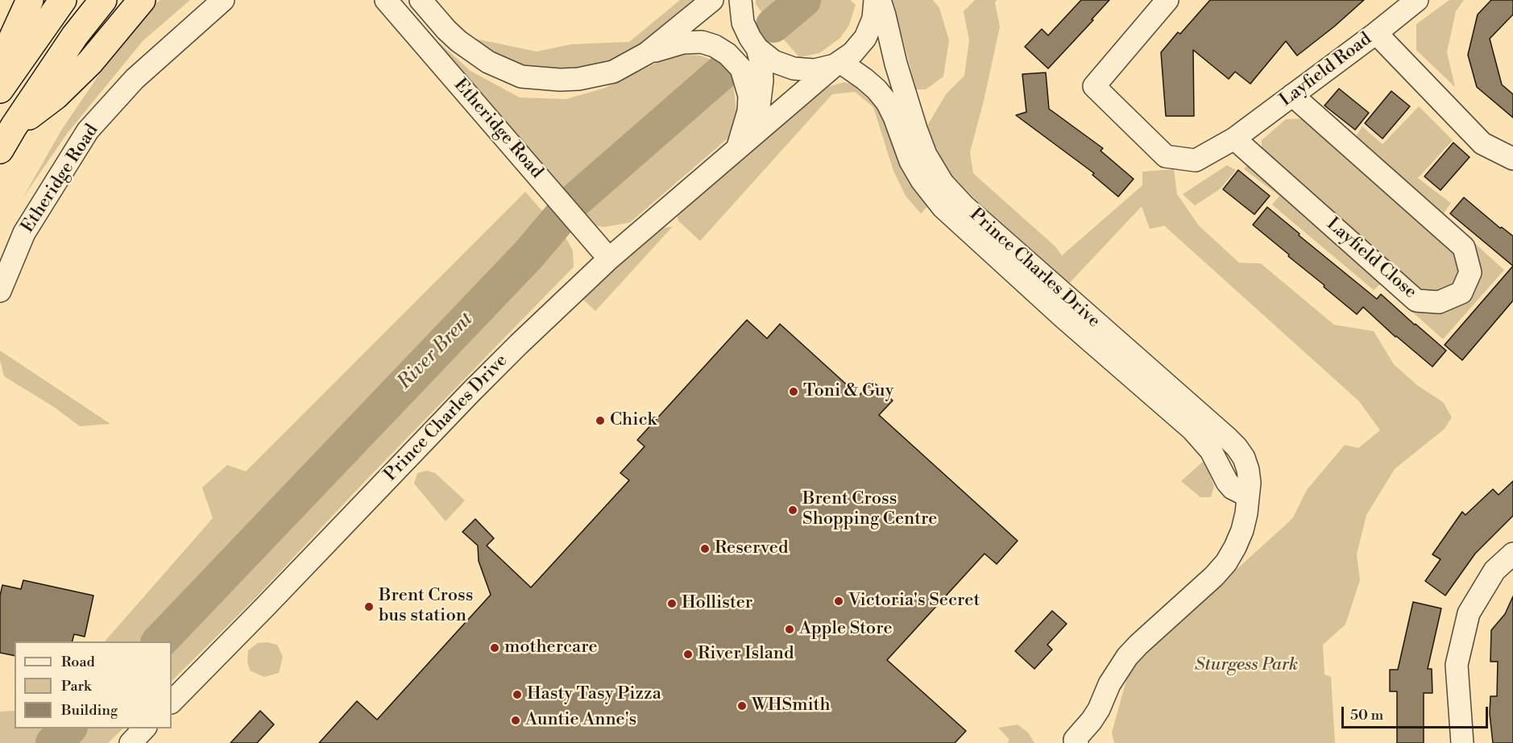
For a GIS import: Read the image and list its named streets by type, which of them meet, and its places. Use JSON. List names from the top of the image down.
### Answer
{
  "streets": {
    "street": [
      "Layfield Road",
      "Etheridge Road",
      "Layfield Close",
      "Prince Charles Drive"
    ]
  },
  "crossings": [
    ["Layfield Road", "Layfield Close"],
    ["Etheridge Road", "Prince Charles Drive"]
  ],
  "water": ["River Brent"],
  "parks": ["Sturgess Park"],
  "places": [
    "Toni & Guy",
    "Chick",
    "Brent Cross Shopping Centre",
    "Reserved",
    "Victoria's Secret",
    "Hollister",
    "Brent Cross bus station",
    "Apple Store",
    "mothercare",
    "River Island",
    "Hasty Tasy Pizza",
    "WHSmith",
    "Auntie Anne's"
  ],
  "legend": ["Road", "Park", "Building"],
  "scale_bar": "50 m"
}
